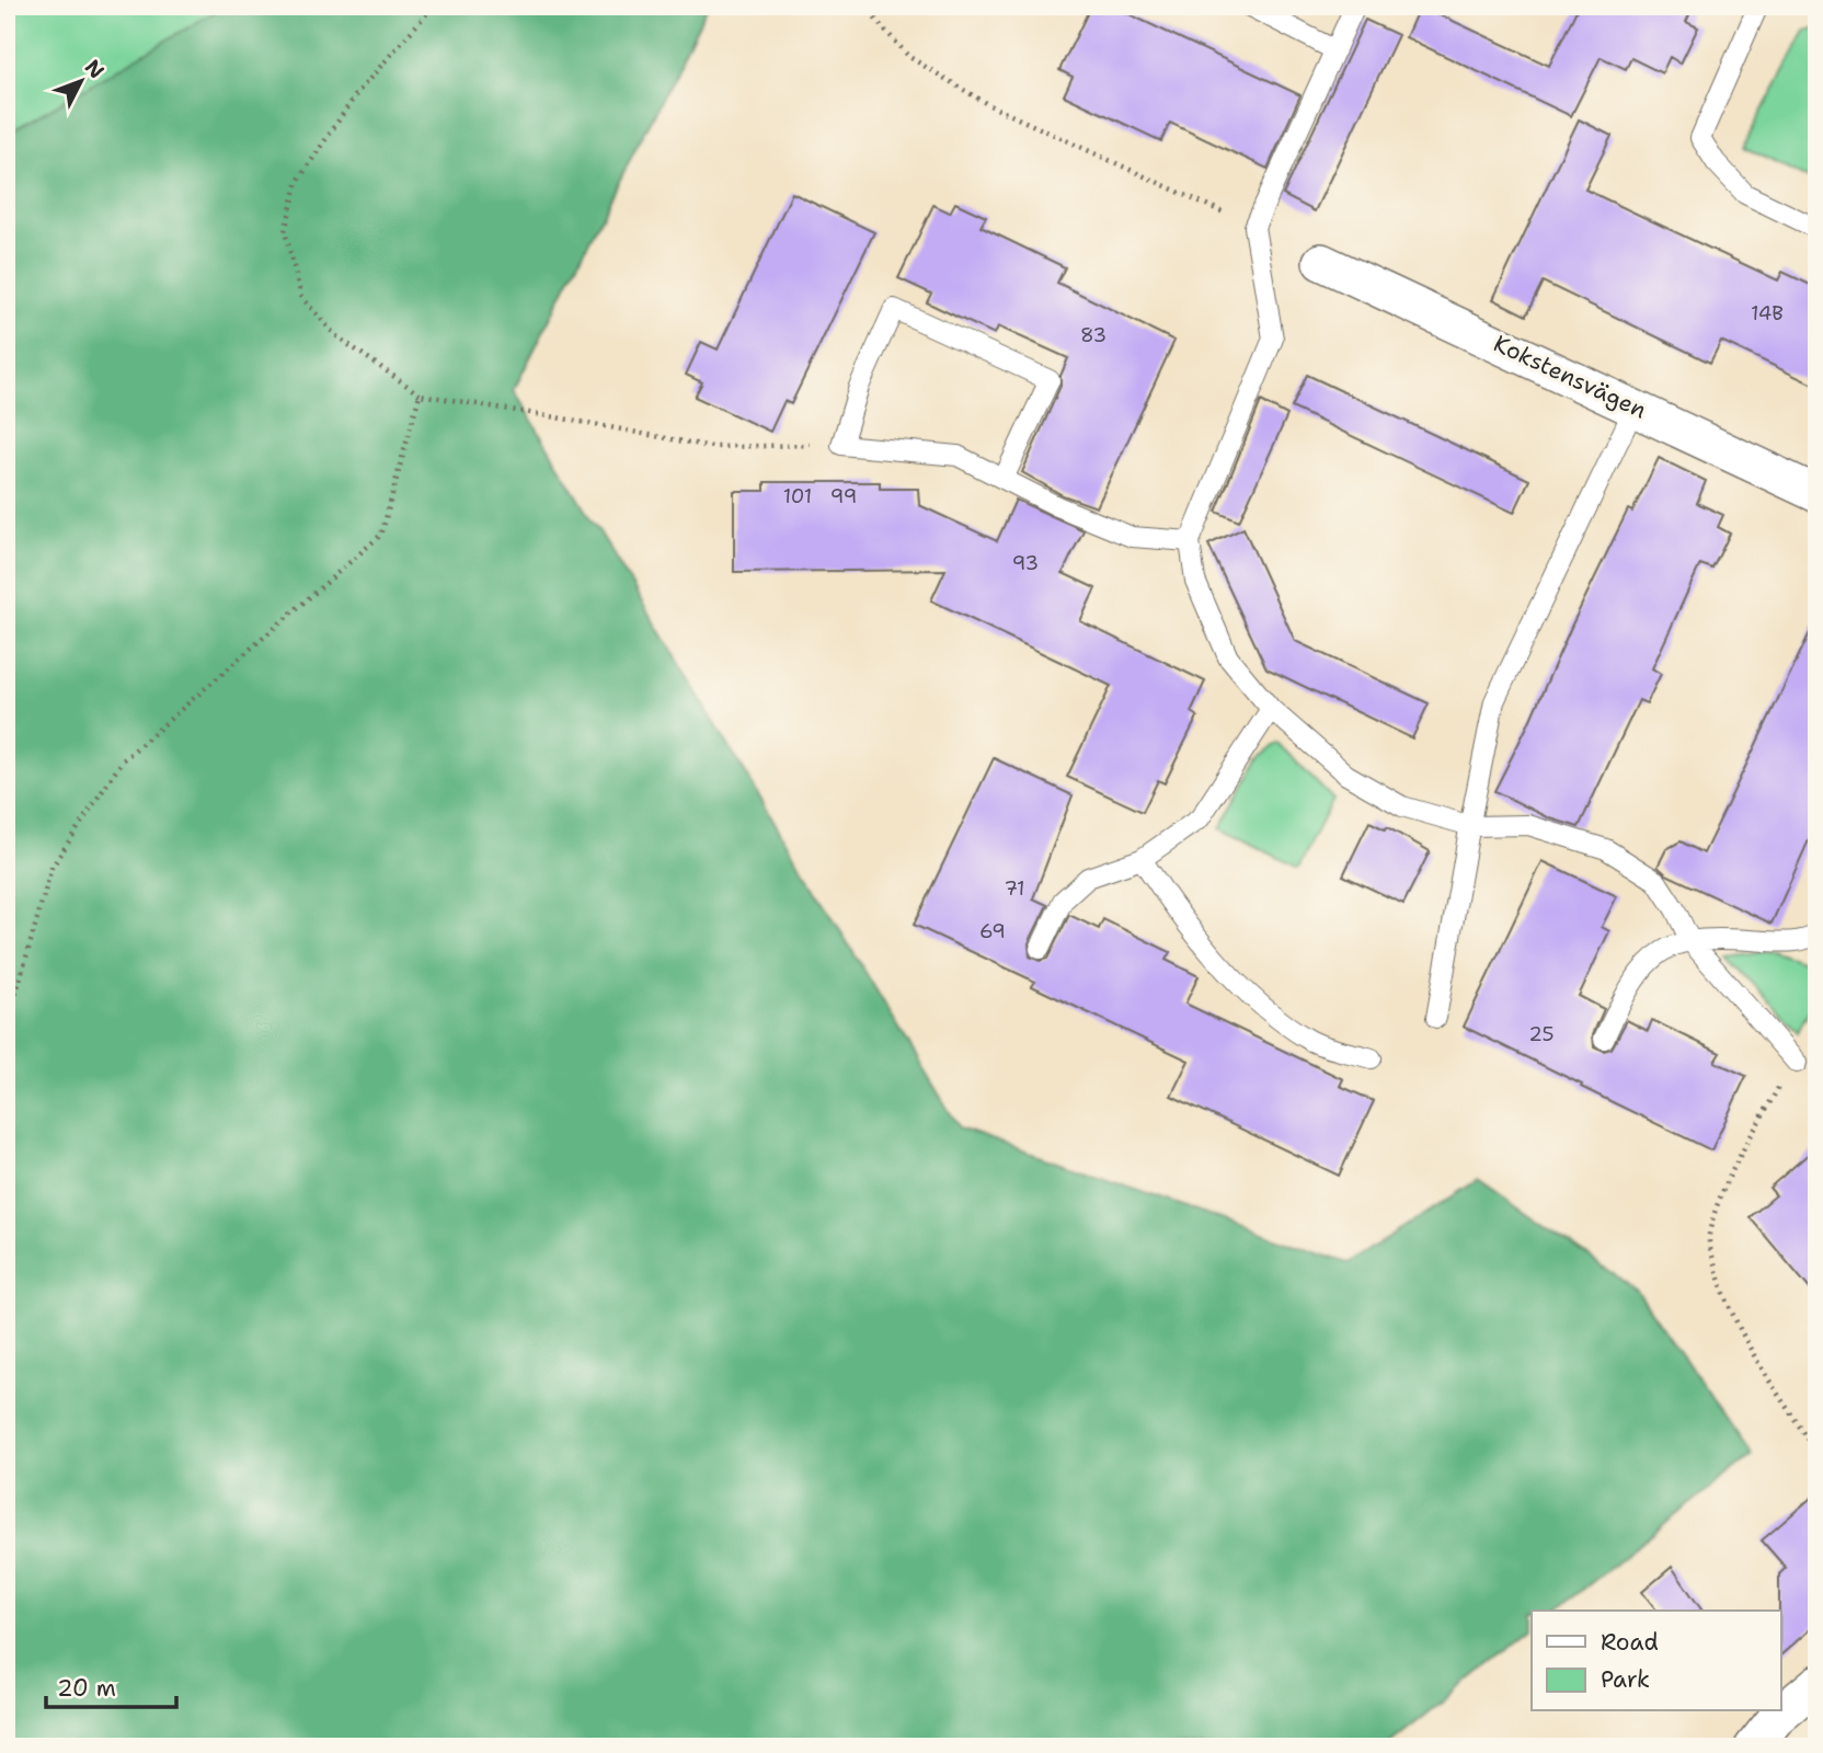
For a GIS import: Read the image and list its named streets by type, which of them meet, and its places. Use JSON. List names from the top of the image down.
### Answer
{
  "streets": {
    "street": ["Kokstensvägen"]
  },
  "house_numbers": [
    "14B",
    "83",
    "101",
    "99",
    "93",
    "71",
    "69",
    "25"
  ],
  "legend": ["Road", "Park"],
  "scale_bar": "20 m",
  "north": "top right"
}
